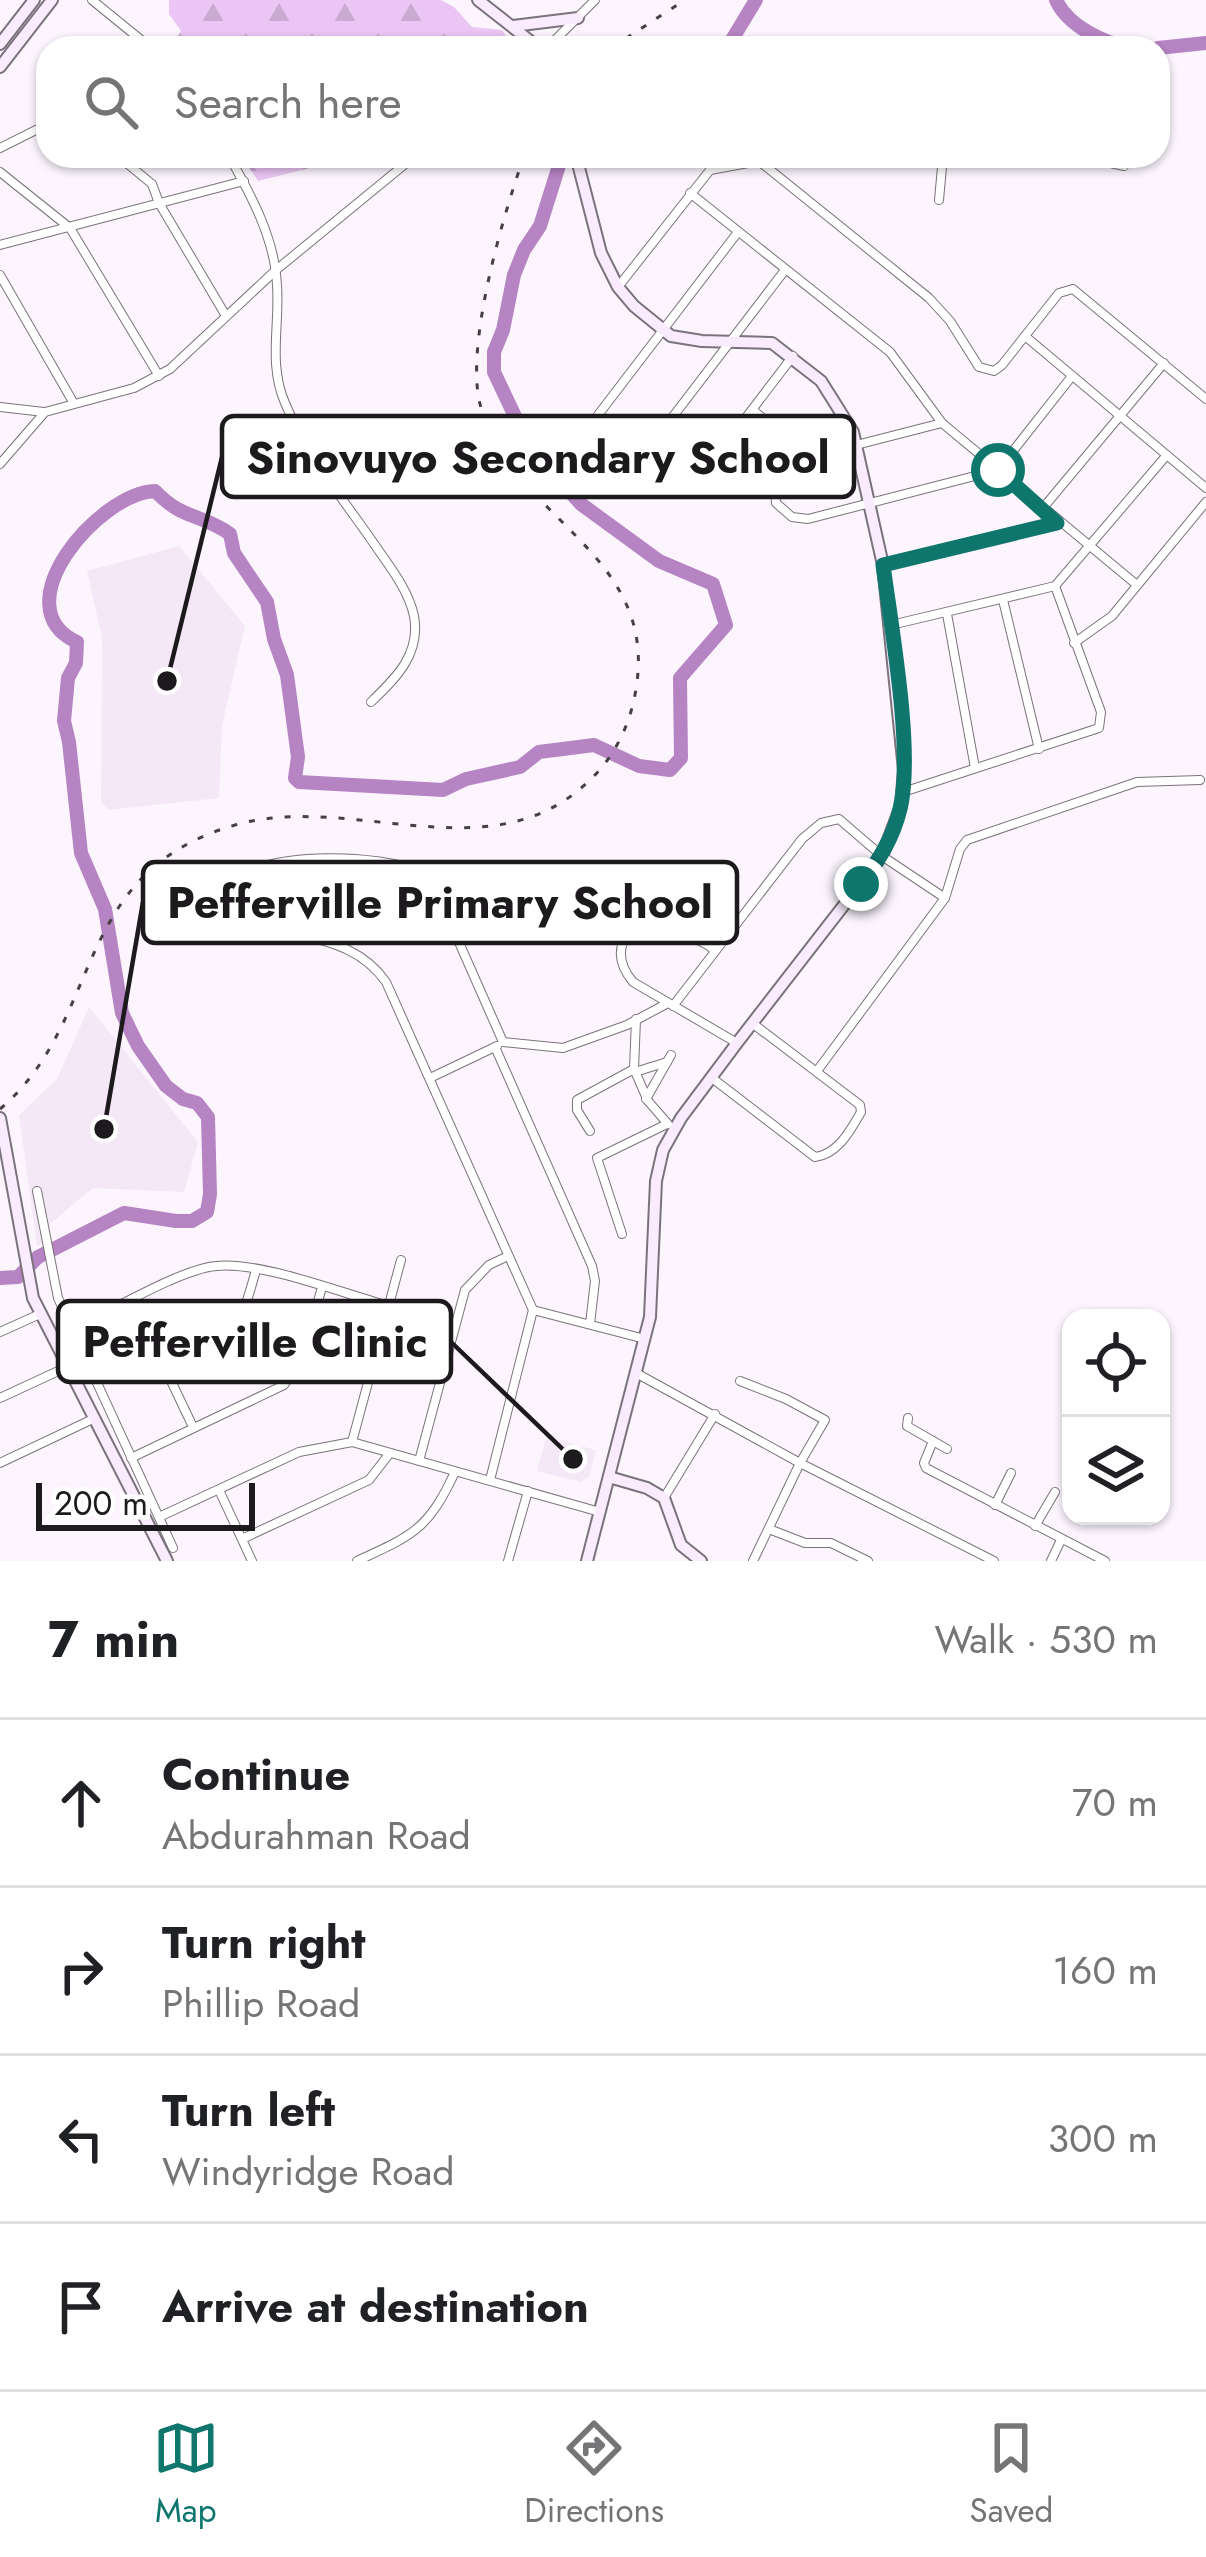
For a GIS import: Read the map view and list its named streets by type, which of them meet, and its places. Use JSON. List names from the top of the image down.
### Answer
{
  "places": ["Sinovuyo Secondary School", "Pefferville Primary School", "Pefferville Clinic"],
  "scale_bar": "200 m",
  "page": {
    "search": "Search here",
    "scale": "200 m",
    "heading": ["7 min", "Walk · 530 m"],
    "list": [
      ["Continue", "Abdurahman Road", "70 m"],
      ["Turn right", "Phillip Road", "160 m"],
      ["Turn left", "Windyridge Road", "300 m"],
      "Arrive at destination"
    ],
    "nav": ["Map", "Directions", "Saved"]
  }
}
